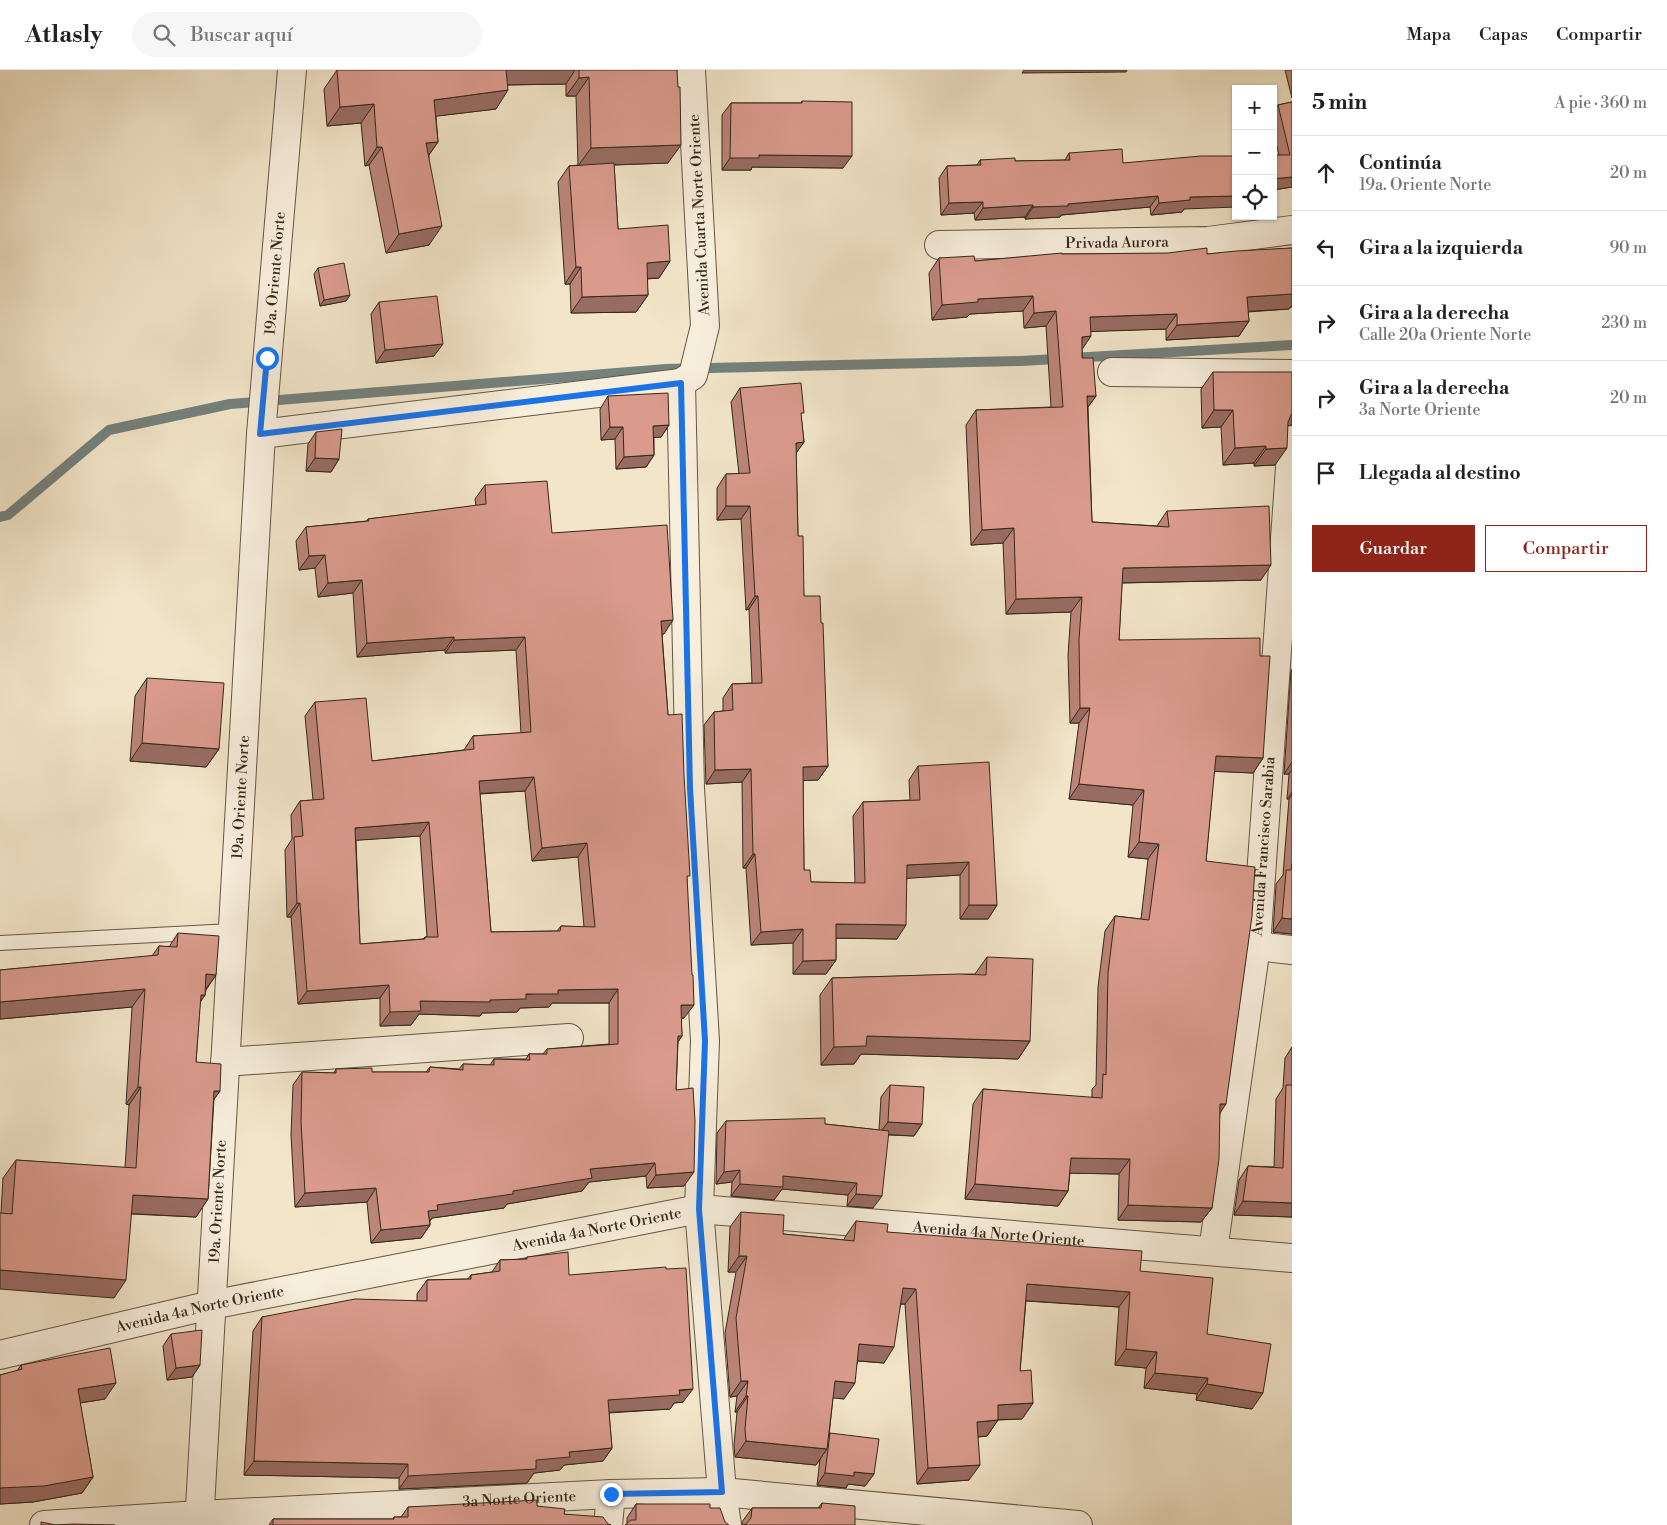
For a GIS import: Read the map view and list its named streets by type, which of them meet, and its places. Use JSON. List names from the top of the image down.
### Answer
{
  "streets": {
    "street": [
      "Avenida Cuarta Norte Oriente",
      "Privada Aurora",
      "19a. Oriente Norte",
      "Avenida Francisco Sarabia",
      "Avenida 4a Norte Oriente",
      "3a Norte Oriente"
    ]
  },
  "crossings": [
    ["Avenida Cuarta Norte Oriente", "Avenida 4a Norte Oriente"],
    ["Avenida Cuarta Norte Oriente", "3a Norte Oriente"],
    ["19a. Oriente Norte", "Avenida 4a Norte Oriente"],
    ["19a. Oriente Norte", "3a Norte Oriente"],
    ["Avenida Francisco Sarabia", "Avenida 4a Norte Oriente"]
  ],
  "page": {
    "header": "Atlasly",
    "search": "Buscar aquí",
    "nav": ["Mapa", "Capas", "Compartir"],
    "heading": ["5 min", "A pie · 360 m"],
    "map_buttons": ["+", "−"],
    "list": [
      ["Continúa", "19a. Oriente Norte", "20 m"],
      ["Gira a la izquierda", "90 m"],
      ["Gira a la derecha", "Calle 20a Oriente Norte", "230 m"],
      ["Gira a la derecha", "3a Norte Oriente", "20 m"],
      "Llegada al destino"
    ],
    "buttons": ["Guardar", "Compartir"]
  }
}
